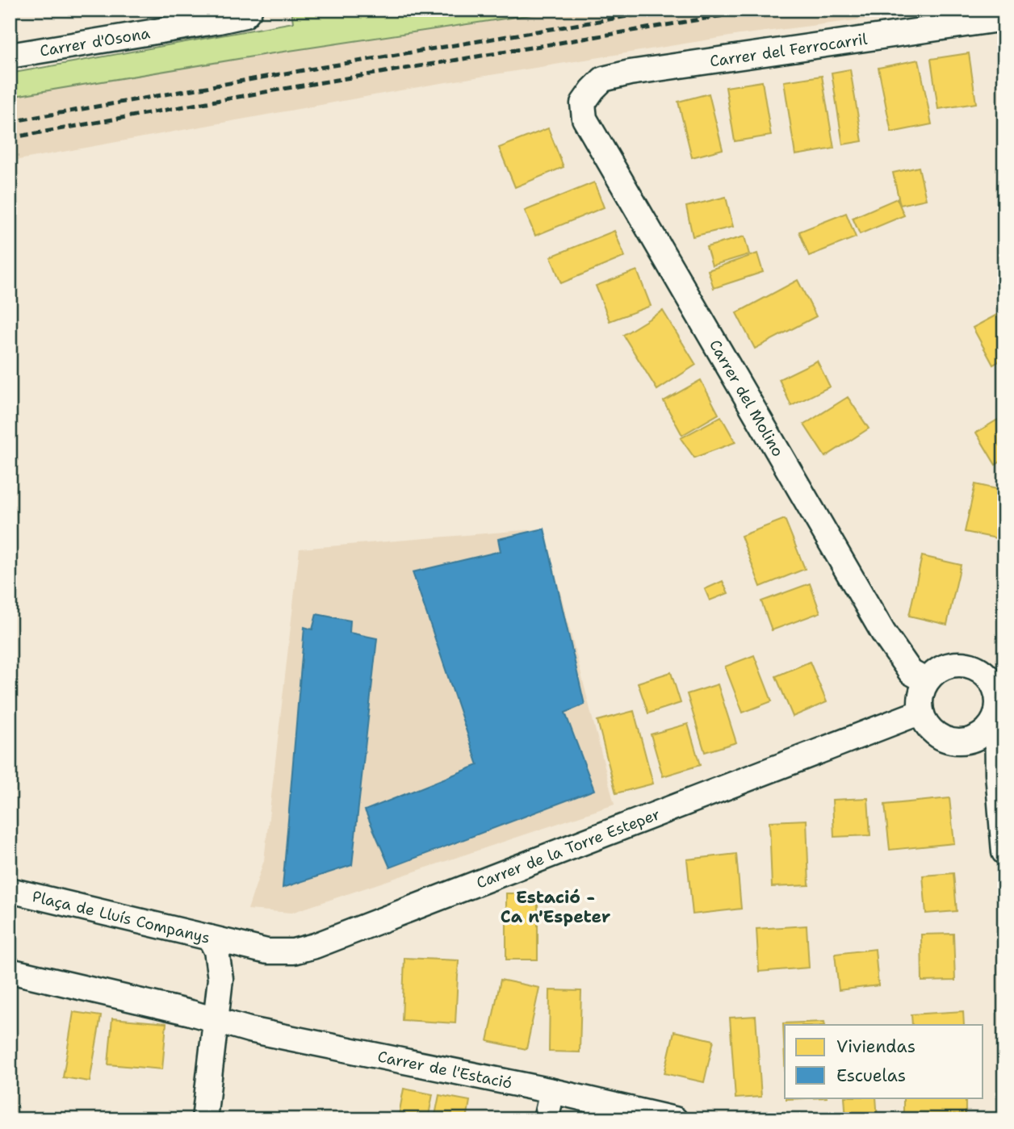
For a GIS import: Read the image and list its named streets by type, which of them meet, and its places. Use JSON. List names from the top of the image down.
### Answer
{
  "streets": {
    "street": [
      "Carrer d'Osona",
      "Carrer del Ferrocarril",
      "Carrer del Molino",
      "Carrer de la Torre Esteper",
      "Plaça de Lluís Companys",
      "Carrer de l'Estació"
    ]
  },
  "crossings": [
    ["Carrer del Ferrocarril", "Carrer del Molino"],
    ["Carrer del Molino", "Carrer de la Torre Esteper"],
    ["Carrer de la Torre Esteper", "Plaça de Lluís Companys"],
    ["Plaça de Lluís Companys", "Carrer de l'Estació"]
  ],
  "districts": ["Estació - Ca n'Espeter"],
  "legend": ["Viviendas", "Escuelas"]
}
